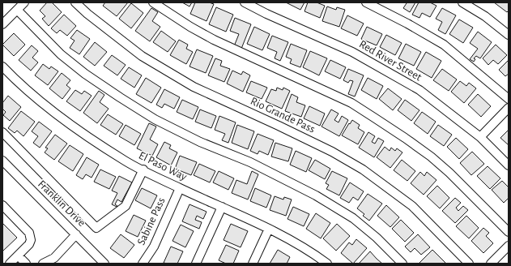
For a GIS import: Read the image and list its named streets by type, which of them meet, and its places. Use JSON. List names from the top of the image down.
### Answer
{
  "streets": {
    "street": [
      "Red River Street",
      "Rio Grande Pass",
      "El Paso Way",
      "Franklin Drive",
      "Sabine Pass"
    ]
  },
  "crossings": [
    ["El Paso Way", "Sabine Pass"]
  ]
}
